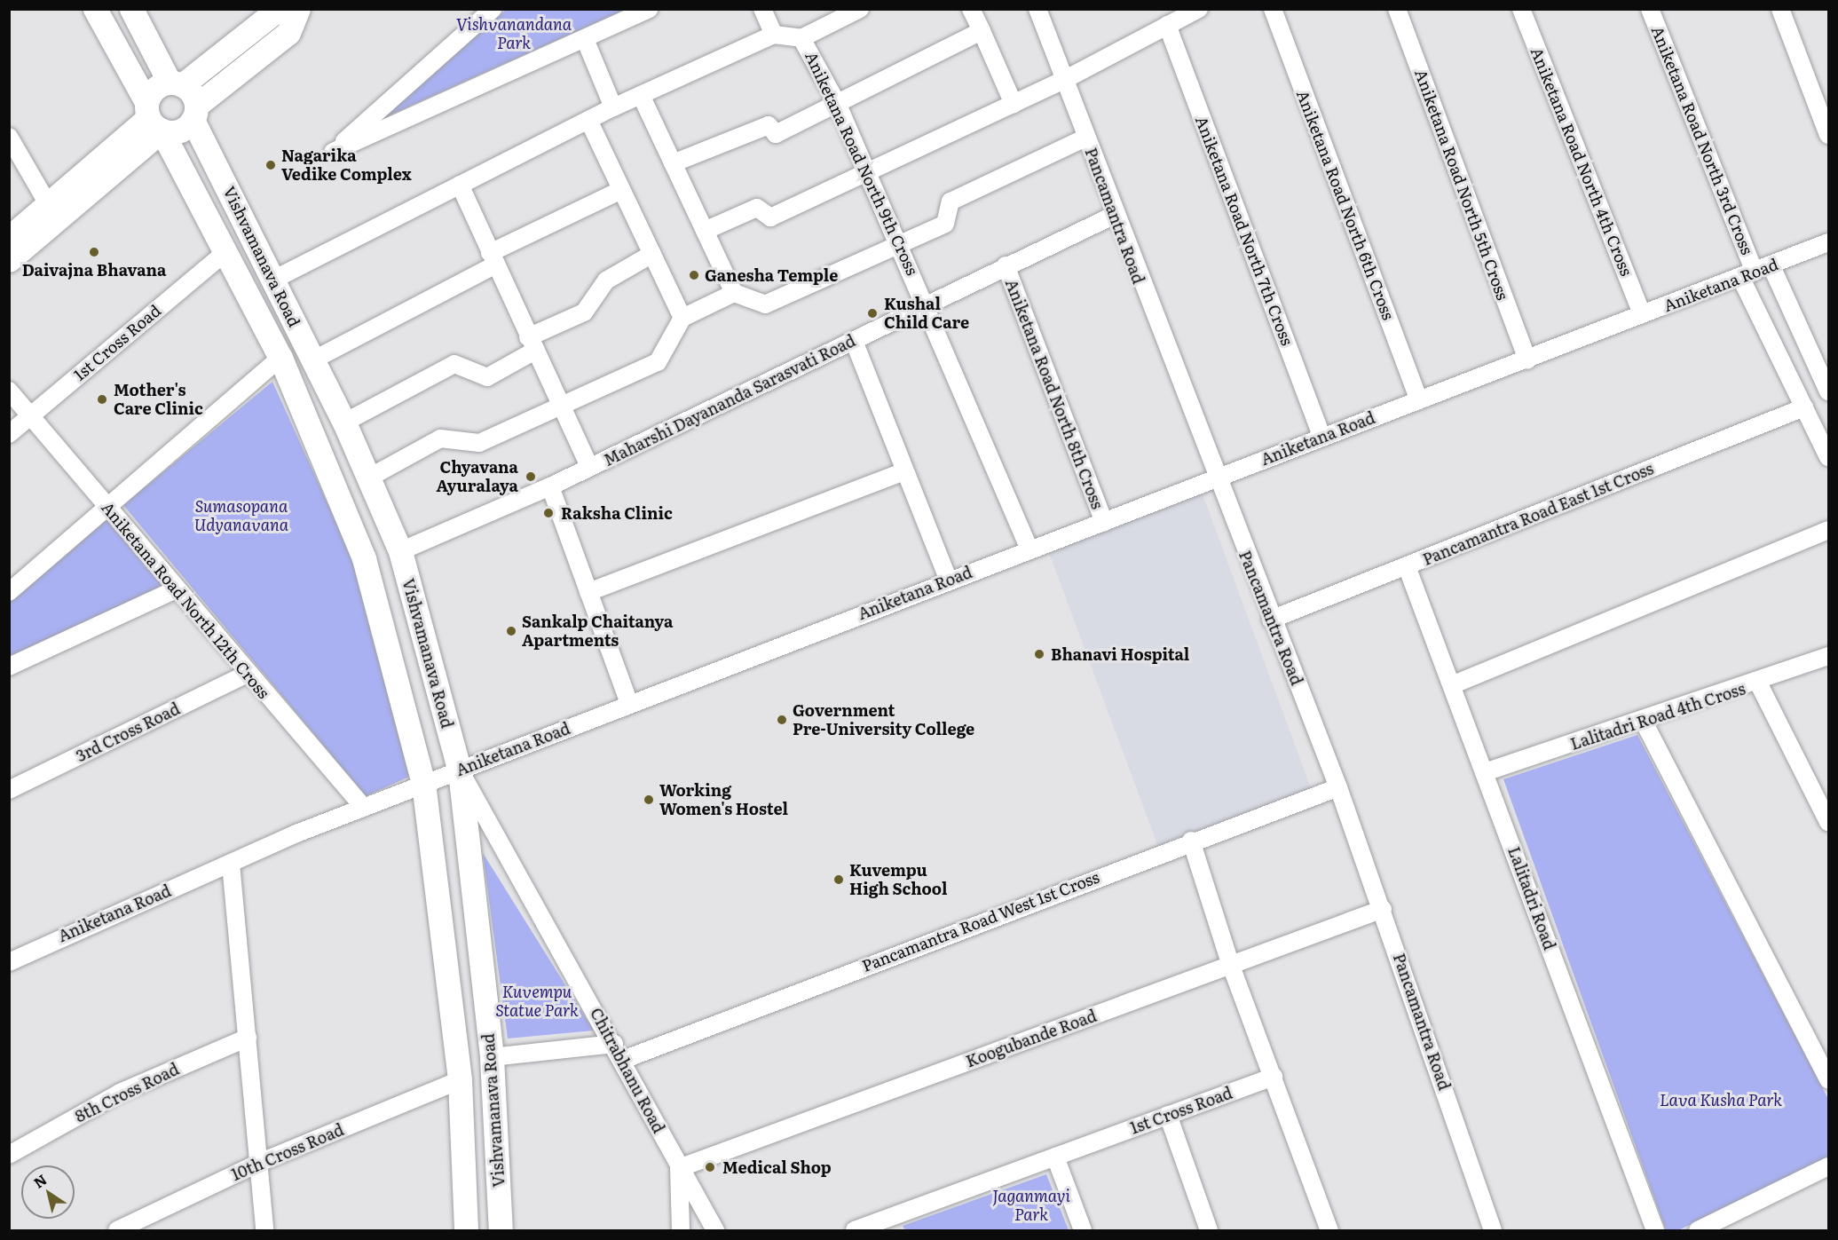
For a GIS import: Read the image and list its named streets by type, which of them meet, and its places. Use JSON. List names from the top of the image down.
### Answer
{
  "streets": {
    "main road": ["Vishvamanava Road"],
    "street": [
      "Aniketana Road North 3rd Cross",
      "Aniketana Road North 4th Cross",
      "Aniketana Road North 9th Cross",
      "Aniketana Road North 5th Cross",
      "Aniketana Road North 6th Cross",
      "Pancamantra Road",
      "Aniketana Road North 7th Cross",
      "Aniketana Road",
      "1st Cross Road",
      "Aniketana Road North 8th Cross",
      "Maharshi Dayananda Sarasvati Road",
      "Pancamantra Road East 1st Cross",
      "Aniketana Road North 12th Cross",
      "Lalitadri Road 4th Cross",
      "3rd Cross Road",
      "Lalitadri Road",
      "Pancamantra Road West 1st Cross",
      "Koogubande Road",
      "Chitrabhanu Road",
      "8th Cross Road",
      "10th Cross Road"
    ]
  },
  "crossings": [
    ["Aniketana Road North 3rd Cross", "Aniketana Road"],
    ["Aniketana Road North 4th Cross", "Aniketana Road"],
    ["Aniketana Road North 9th Cross", "Aniketana Road"],
    ["Aniketana Road North 9th Cross", "Maharshi Dayananda Sarasvati Road"],
    ["Aniketana Road North 5th Cross", "Aniketana Road"],
    ["Aniketana Road North 6th Cross", "Aniketana Road"],
    ["Pancamantra Road", "Aniketana Road"],
    ["Pancamantra Road", "Maharshi Dayananda Sarasvati Road"],
    ["Pancamantra Road", "Pancamantra Road East 1st Cross"],
    ["Pancamantra Road", "Pancamantra Road West 1st Cross"],
    ["Pancamantra Road", "Koogubande Road"],
    ["Aniketana Road North 7th Cross", "Aniketana Road"],
    ["Vishvamanava Road", "Aniketana Road"],
    ["Vishvamanava Road", "1st Cross Road"],
    ["Vishvamanava Road", "Maharshi Dayananda Sarasvati Road"],
    ["Vishvamanava Road", "Chitrabhanu Road"],
    ["Vishvamanava Road", "10th Cross Road"],
    ["Aniketana Road", "Aniketana Road North 8th Cross"],
    ["Aniketana Road", "Aniketana Road North 12th Cross"],
    ["Aniketana Road", "Chitrabhanu Road"],
    ["1st Cross Road", "Aniketana Road North 12th Cross"],
    ["Aniketana Road North 8th Cross", "Maharshi Dayananda Sarasvati Road"],
    ["Pancamantra Road East 1st Cross", "Lalitadri Road"],
    ["Aniketana Road North 12th Cross", "3rd Cross Road"],
    ["Lalitadri Road 4th Cross", "Lalitadri Road"],
    ["Pancamantra Road West 1st Cross", "Chitrabhanu Road"],
    ["Koogubande Road", "Chitrabhanu Road"]
  ],
  "parks": [
    "Vishvanandana Park",
    "Sumasopana Udyanavana",
    "Kuvempu Statue Park",
    "Lava Kusha Park",
    "Jaganmayi Park"
  ],
  "places": [
    "Nagarika Vedike Complex",
    "Daivajna Bhavana",
    "Ganesha Temple",
    "Kushal Child Care",
    "Mother's Care Clinic",
    "Chyavana Ayuralaya",
    "Raksha Clinic",
    "Sankalp Chaitanya Apartments",
    "Bhanavi Hospital",
    "Government Pre-University College",
    "Working Women's Hostel",
    "Kuvempu High School",
    "Medical Shop"
  ],
  "north": "top left"
}
